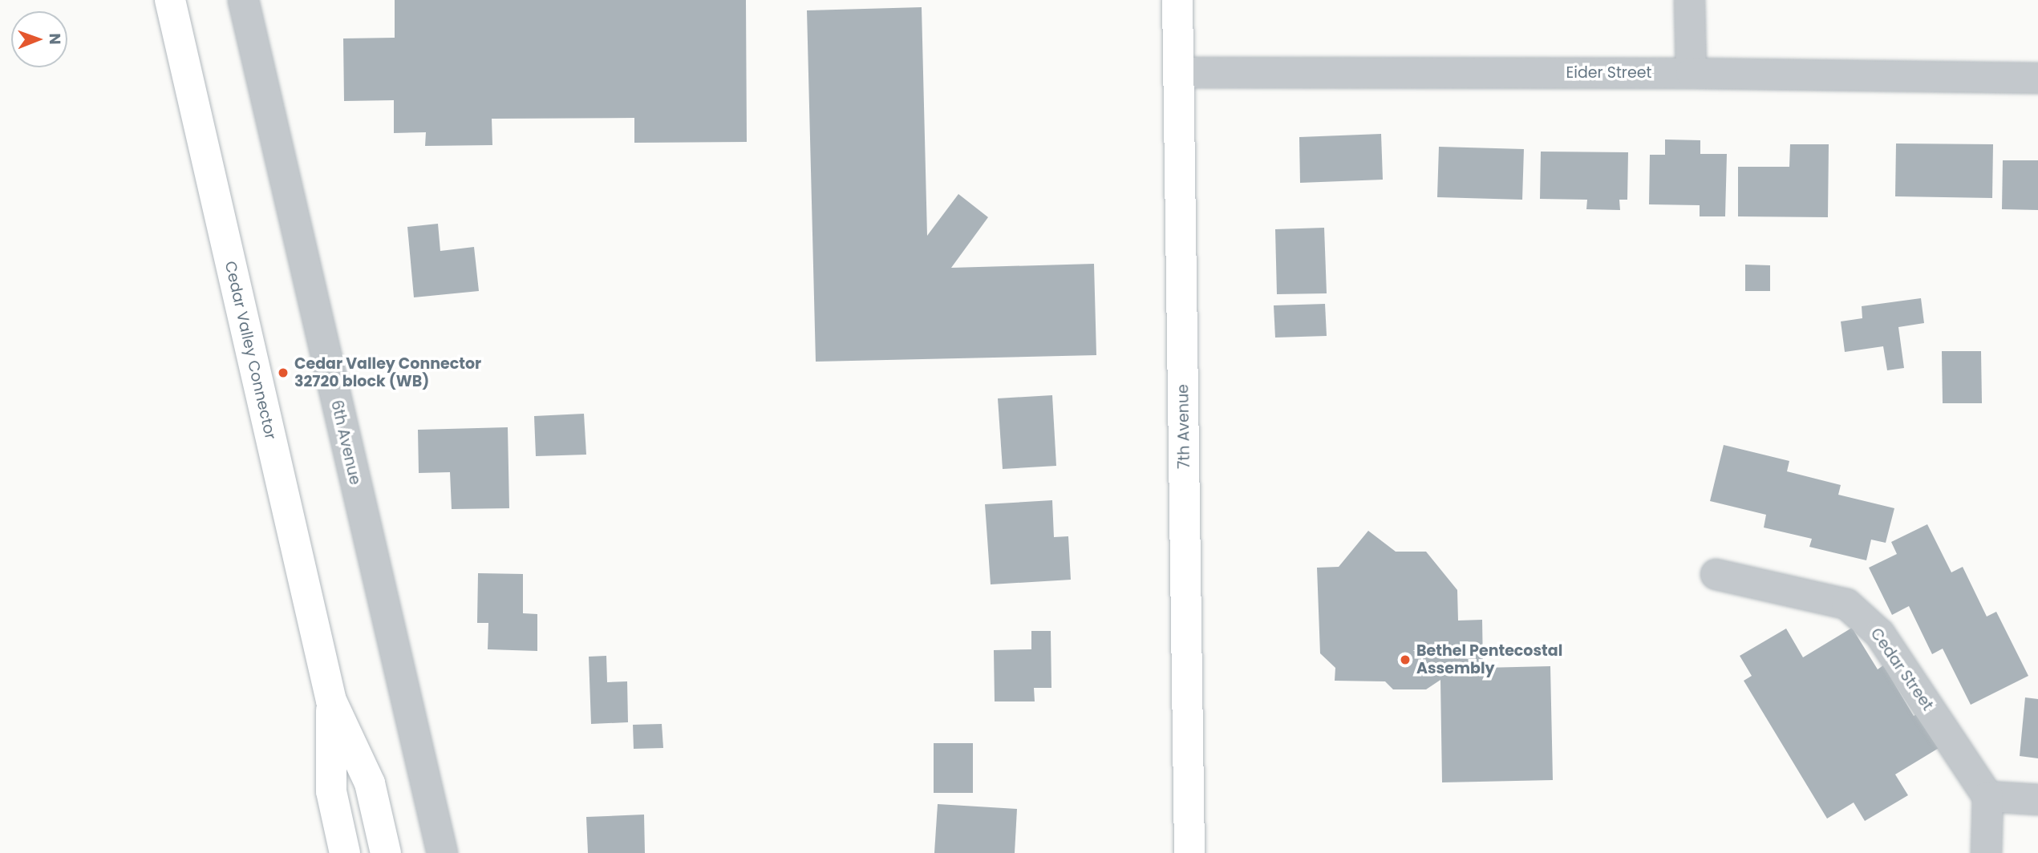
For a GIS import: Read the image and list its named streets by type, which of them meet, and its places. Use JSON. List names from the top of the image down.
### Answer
{
  "streets": {
    "main road": ["Cedar Valley Connector", "7th Avenue"],
    "street": ["Eider Street", "6th Avenue", "Cedar Street"]
  },
  "crossings": [
    ["Eider Street", "7th Avenue"]
  ],
  "places": ["Cedar Valley Connector 32720 block (WB)", "Bethel Pentecostal Assembly"],
  "north": "right"
}
